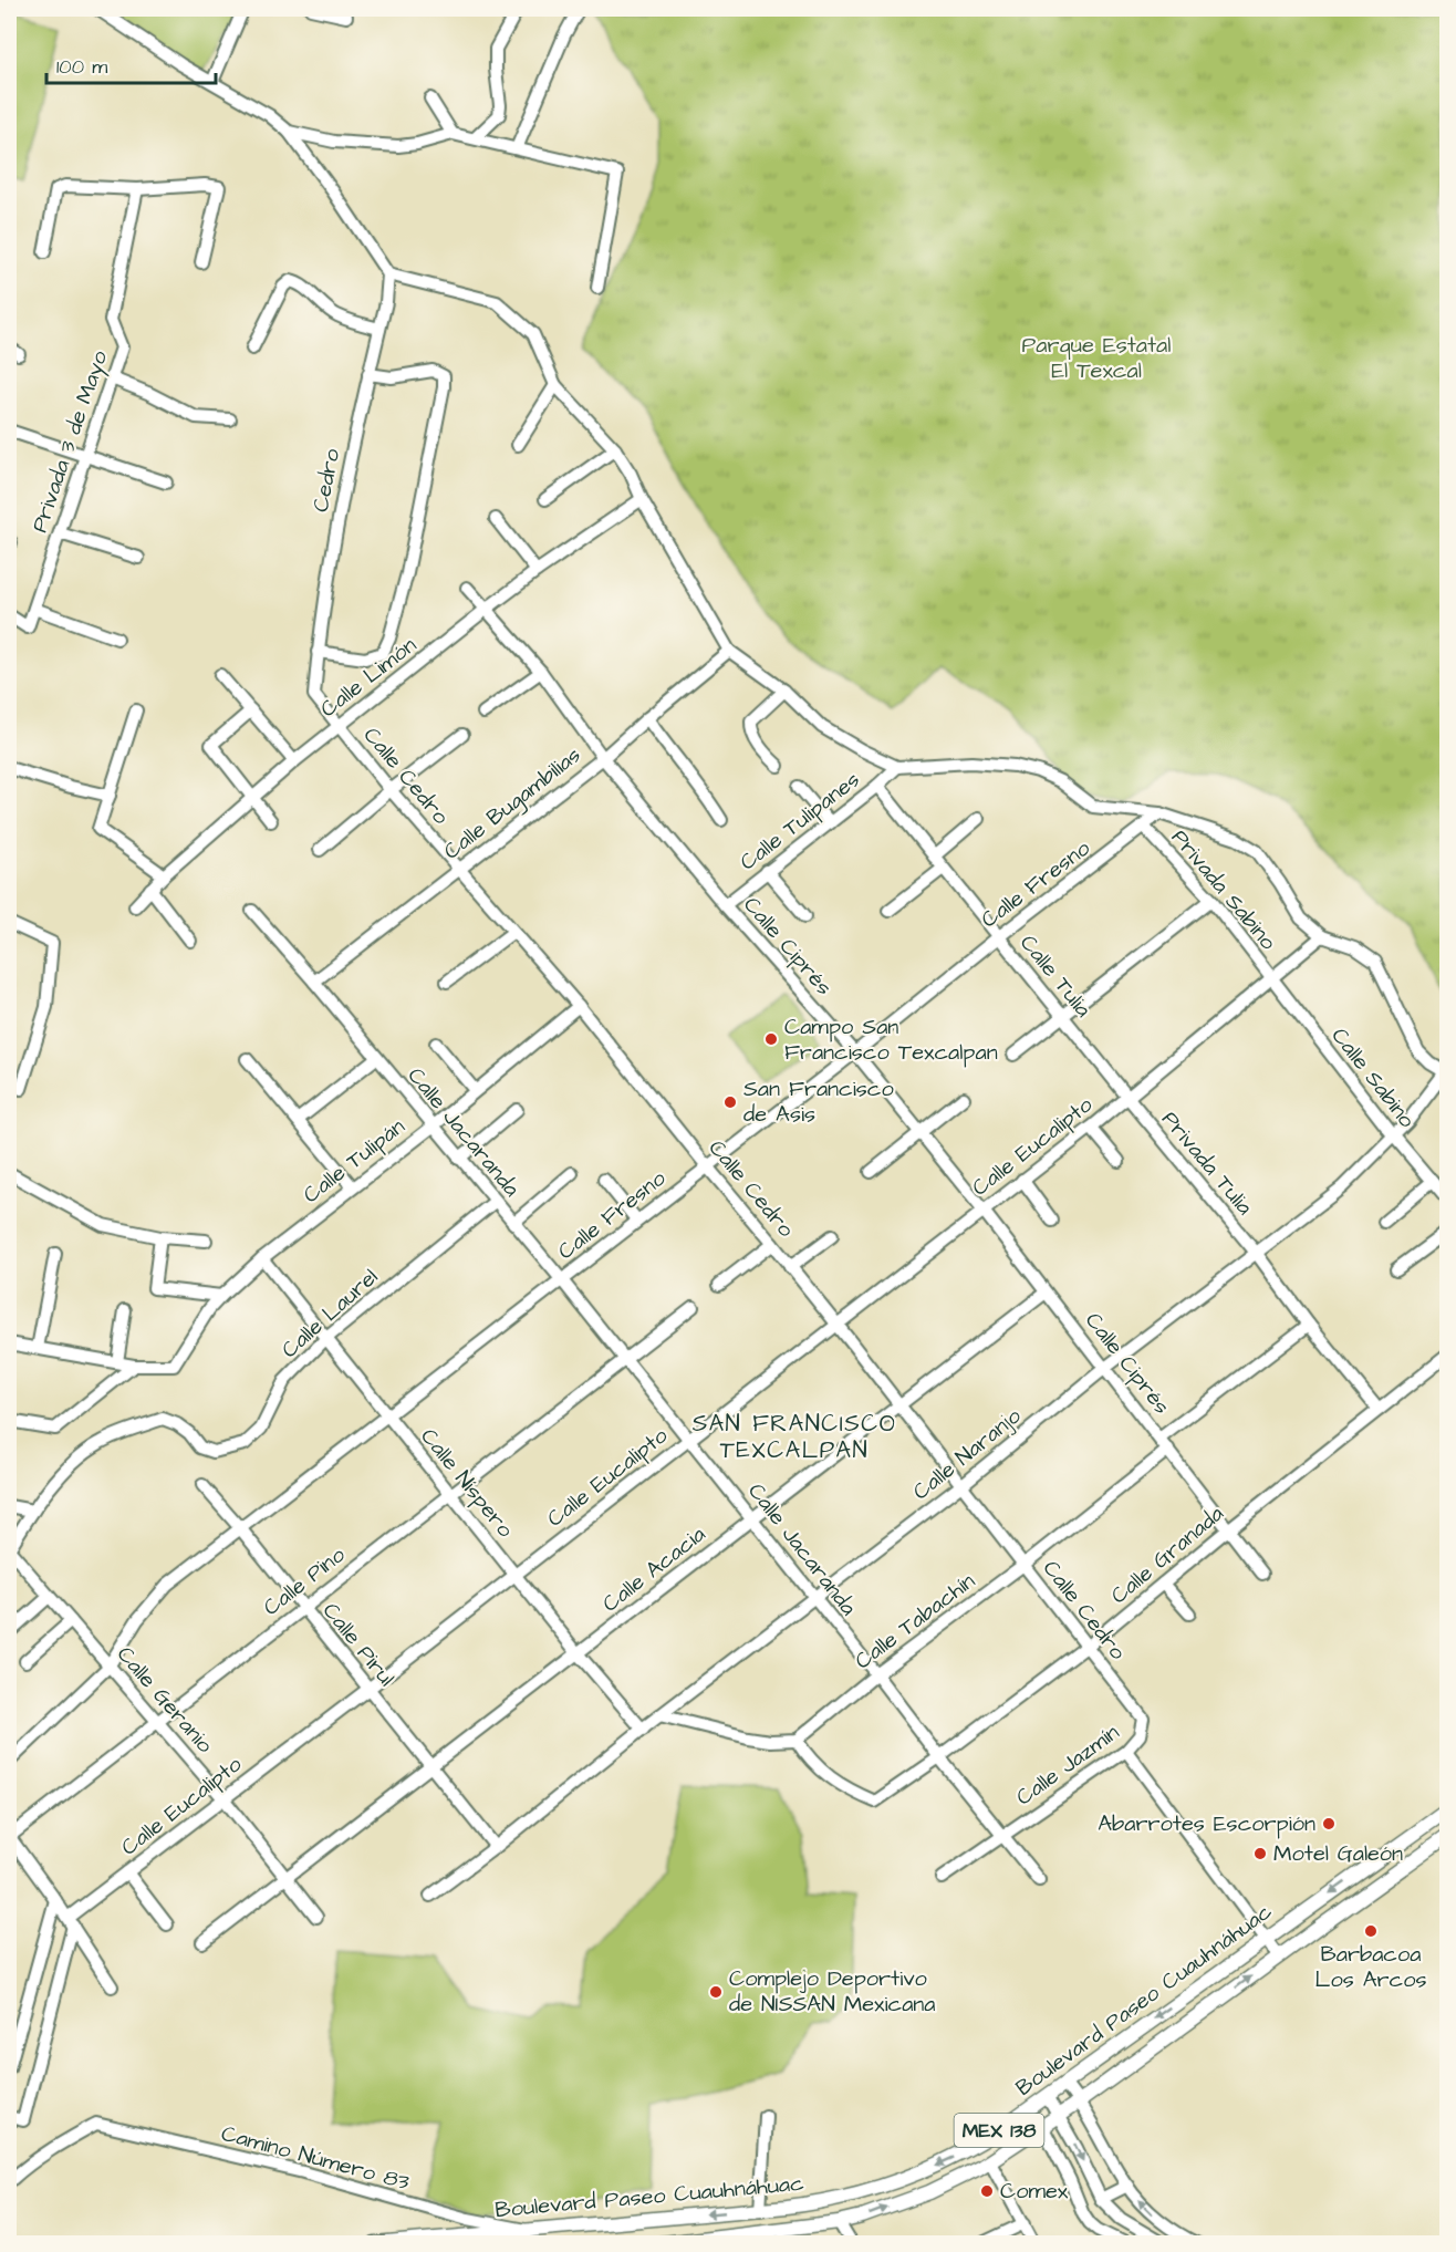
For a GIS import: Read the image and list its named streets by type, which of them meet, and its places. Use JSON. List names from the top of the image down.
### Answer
{
  "streets": {
    "main road": ["Boulevard Paseo Cuauhnáhuac", "MEX 138"],
    "street": [
      "Privada 3 de Mayo",
      "Cedro",
      "Calle Limón",
      "Calle Cedro",
      "Calle Bugambilias",
      "Calle Tulipanes",
      "Calle Fresno",
      "Privada Sabino",
      "Calle Ciprés",
      "Calle Tulia",
      "Calle Sabino",
      "Calle Jacaranda",
      "Calle Eucalipto",
      "Calle Tulipán",
      "Privada Tulia",
      "Calle Laurel",
      "Calle Naranjo",
      "Calle Níspero",
      "Calle Granada",
      "Calle Acacia",
      "Calle Pino",
      "Calle Tabachín",
      "Calle Pirul",
      "Calle Geranio",
      "Calle Jazmín",
      "Camino Número 83"
    ]
  },
  "crossings": [
    ["Cedro", "Calle Cedro"],
    ["Calle Limón", "Calle Cedro"],
    ["Calle Limón", "Calle Ciprés"],
    ["Calle Cedro", "Calle Bugambilias"],
    ["Calle Cedro", "Calle Fresno"],
    ["Calle Cedro", "Calle Eucalipto"],
    ["Calle Cedro", "Calle Tulipán"],
    ["Calle Cedro", "Calle Naranjo"],
    ["Calle Cedro", "Calle Granada"],
    ["Calle Cedro", "Calle Acacia"],
    ["Calle Cedro", "Calle Tabachín"],
    ["Calle Cedro", "Calle Jazmín"],
    ["Calle Bugambilias", "Calle Ciprés"],
    ["Calle Bugambilias", "Calle Jacaranda"],
    ["Calle Tulipanes", "Calle Ciprés"],
    ["Calle Tulipanes", "Calle Tulia"],
    ["Calle Fresno", "Privada Sabino"],
    ["Calle Fresno", "Calle Ciprés"],
    ["Calle Fresno", "Calle Tulia"],
    ["Calle Fresno", "Calle Jacaranda"],
    ["Calle Fresno", "Calle Níspero"],
    ["Calle Fresno", "Calle Pirul"],
    ["Calle Fresno", "Calle Geranio"],
    ["Privada Sabino", "Calle Sabino"],
    ["Privada Sabino", "Calle Eucalipto"],
    ["Calle Ciprés", "Calle Eucalipto"],
    ["Calle Ciprés", "Calle Naranjo"],
    ["Calle Ciprés", "Calle Granada"],
    ["Calle Ciprés", "Calle Acacia"],
    ["Calle Ciprés", "Calle Tabachín"],
    ["Calle Tulia", "Calle Eucalipto"],
    ["Calle Tulia", "Privada Tulia"],
    ["Calle Sabino", "Calle Eucalipto"],
    ["Calle Sabino", "Calle Naranjo"],
    ["Calle Jacaranda", "Calle Eucalipto"],
    ["Calle Jacaranda", "Calle Tulipán"],
    ["Calle Jacaranda", "Calle Laurel"],
    ["Calle Jacaranda", "Calle Naranjo"],
    ["Calle Jacaranda", "Calle Granada"],
    ["Calle Jacaranda", "Calle Acacia"],
    ["Calle Jacaranda", "Calle Pino"],
    ["Calle Jacaranda", "Calle Tabachín"],
    ["Calle Jacaranda", "Calle Jazmín"],
    ["Calle Eucalipto", "Privada Tulia"],
    ["Calle Eucalipto", "Calle Níspero"],
    ["Calle Eucalipto", "Calle Pirul"],
    ["Calle Eucalipto", "Calle Geranio"],
    ["Calle Tulipán", "Calle Níspero"],
    ["Privada Tulia", "Calle Naranjo"],
    ["Calle Laurel", "Calle Níspero"],
    ["Calle Naranjo", "Calle Níspero"],
    ["Calle Naranjo", "Calle Pirul"],
    ["Calle Níspero", "Calle Acacia"],
    ["Calle Níspero", "Calle Pino"],
    ["Calle Granada", "Calle Tabachín"],
    ["Calle Acacia", "Calle Pirul"],
    ["Calle Acacia", "Calle Geranio"],
    ["Calle Pino", "Calle Pirul"],
    ["Calle Pino", "Calle Geranio"],
    ["Boulevard Paseo Cuauhnáhuac", "Camino Número 83"]
  ],
  "districts": ["SAN FRANCISCO TEXCALPAN"],
  "parks": ["Parque Estatal El Texcal"],
  "places": [
    "Campo San Francisco Texcalpan",
    "San Francisco de Asis",
    "Abarrotes Escorpión",
    "Motel Galeón",
    "Barbacoa Los Arcos",
    "Complejo Deportivo de NISSAN Mexicana",
    "Comex"
  ],
  "scale_bar": "100 m"
}
